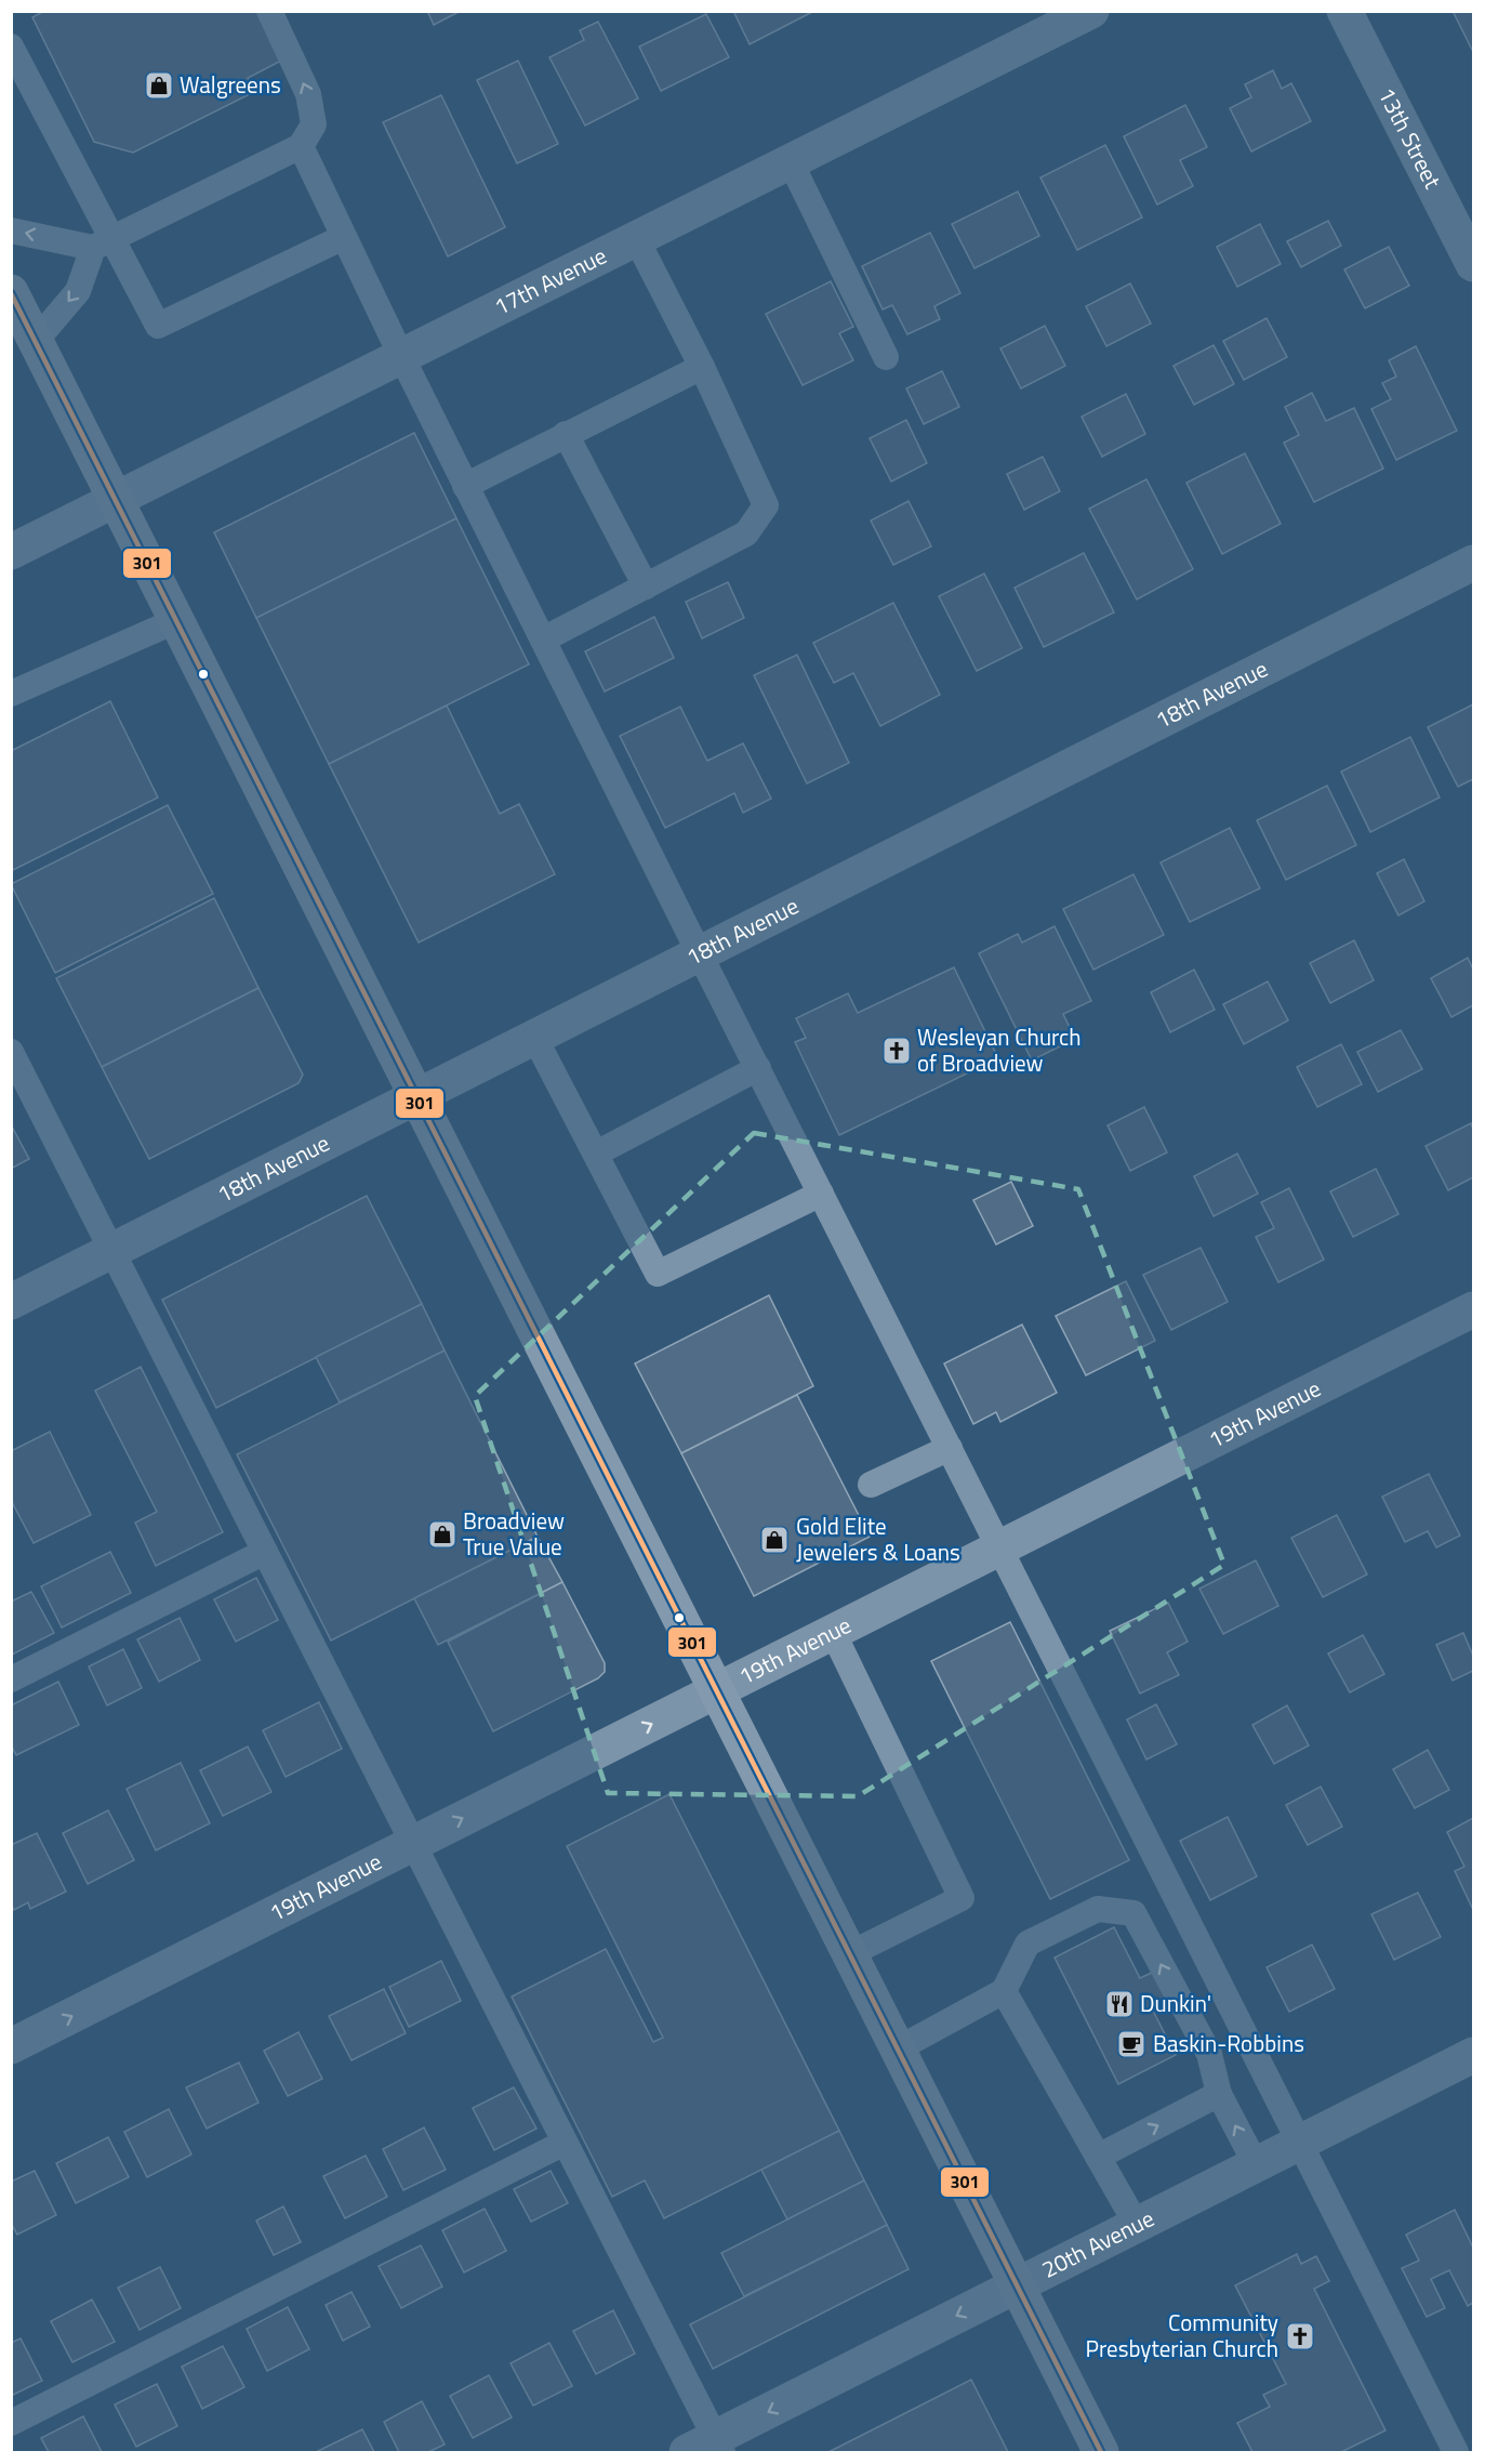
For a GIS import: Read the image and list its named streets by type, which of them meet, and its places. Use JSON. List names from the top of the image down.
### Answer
{
  "streets": {
    "street": [
      "13th Street",
      "17th Avenue",
      "18th Avenue",
      "19th Avenue",
      "20th Avenue"
    ]
  },
  "one_way": ["19th Avenue", "20th Avenue"],
  "places": {
    "shop": ["Walgreens", "Broadview True Value", "Gold Elite Jewelers & Loans"],
    "church": ["Wesleyan Church of Broadview", "Community Presbyterian Church"],
    "restaurant": ["Dunkin'"],
    "cafe": ["Baskin-Robbins"]
  },
  "lines": ["transit line 301"]
}
